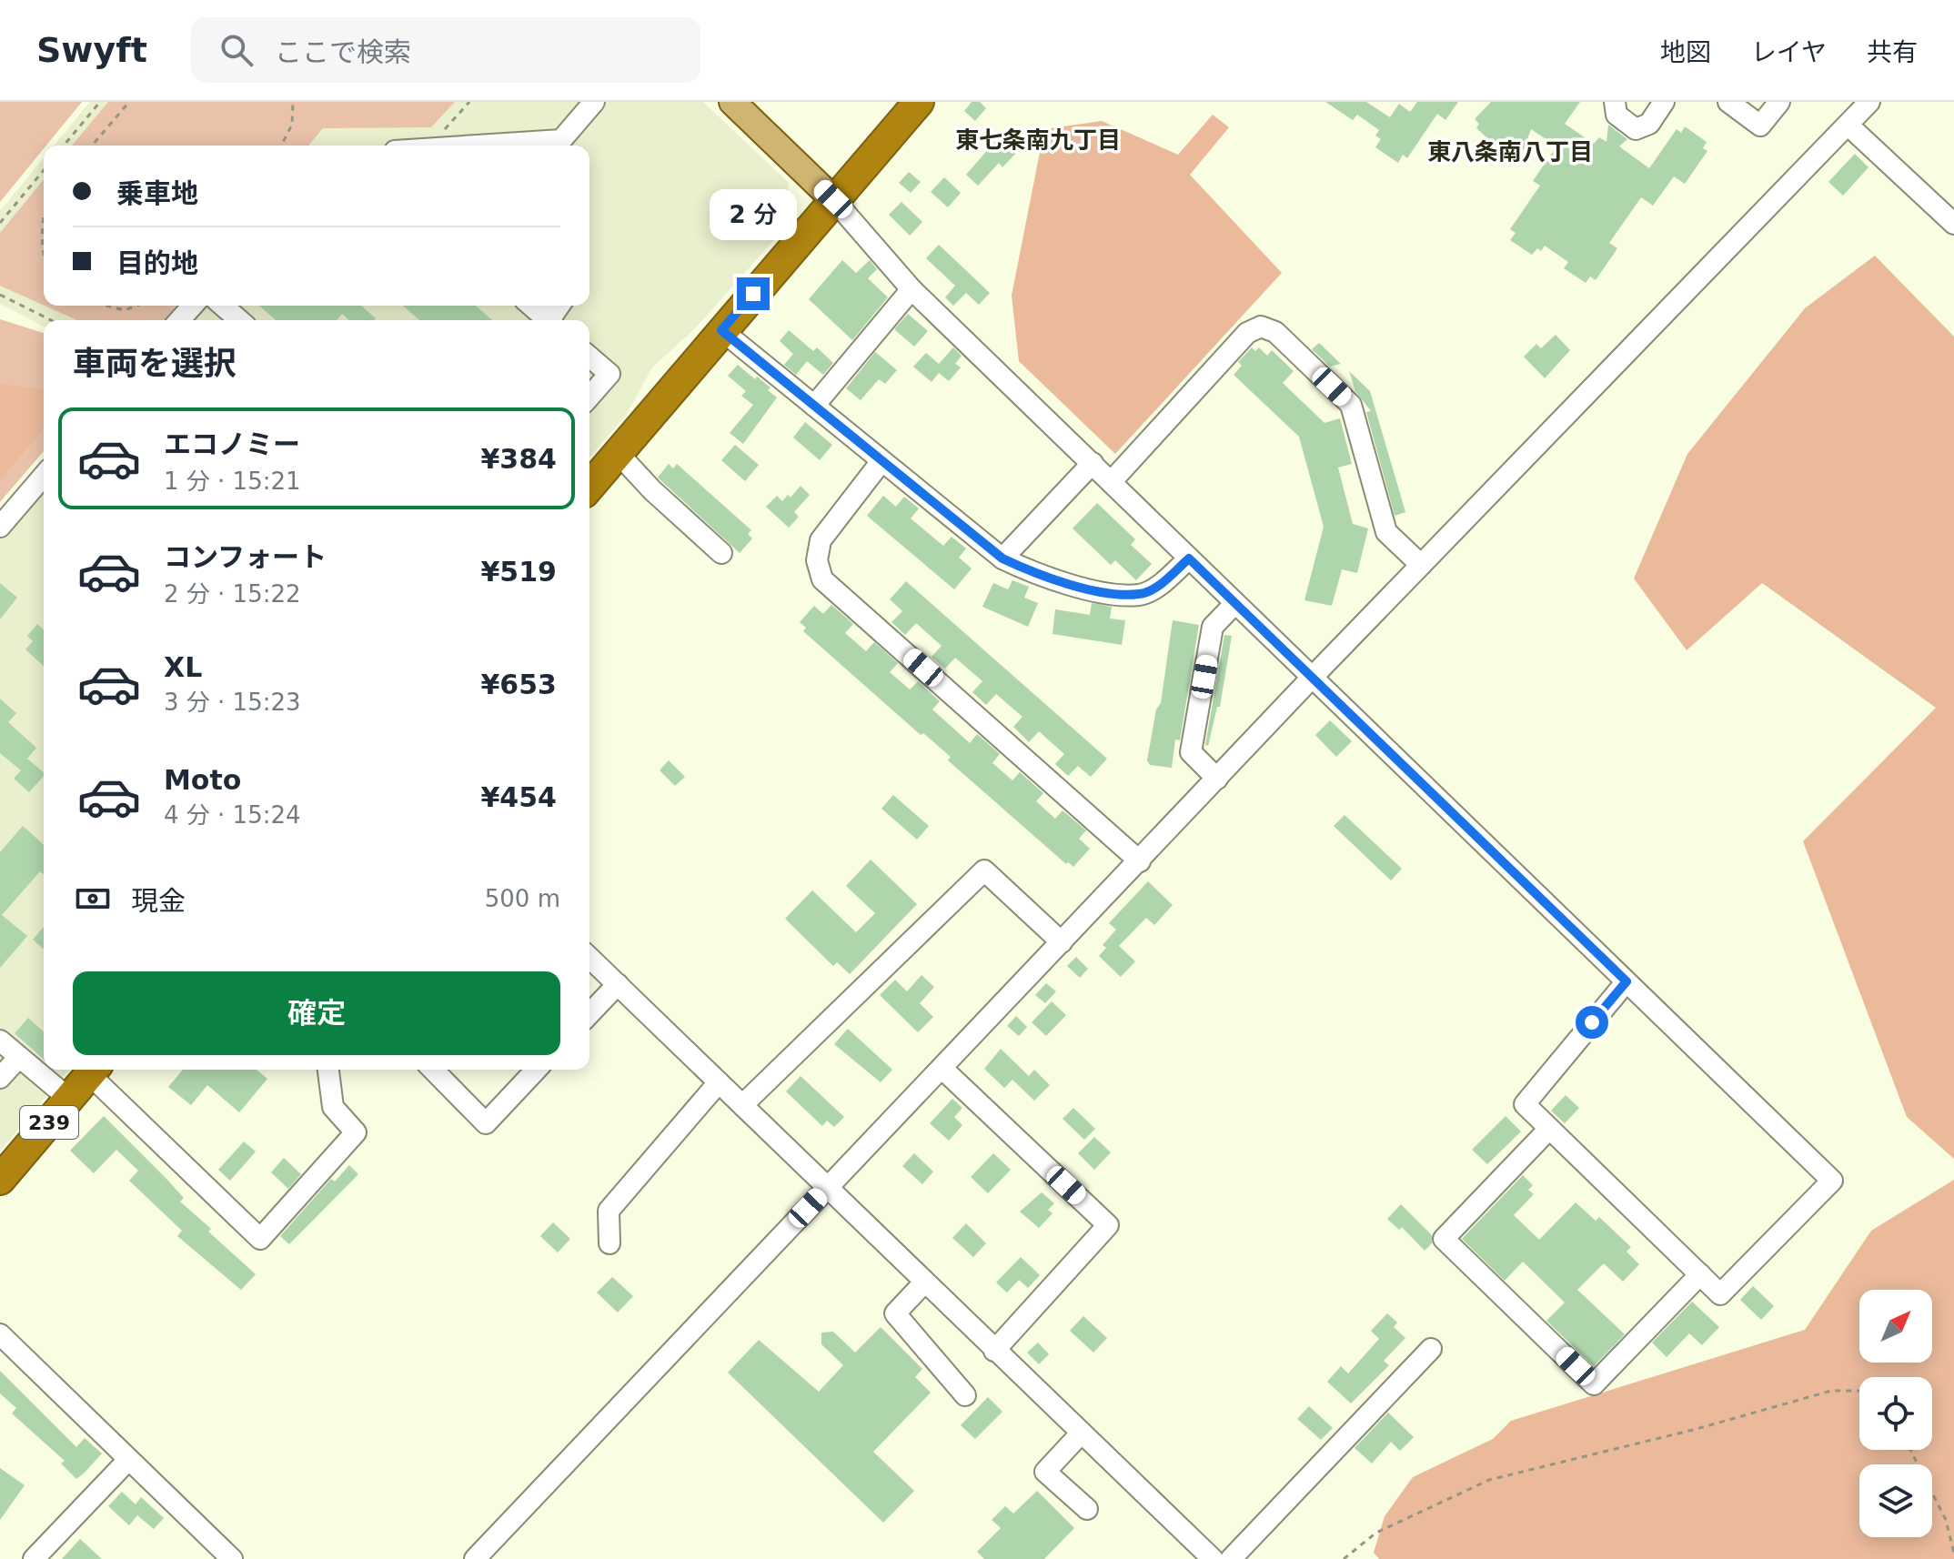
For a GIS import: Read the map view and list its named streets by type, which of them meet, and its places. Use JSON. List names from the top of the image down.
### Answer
{
  "streets": {
    "highway": ["239"]
  },
  "districts": ["東七条南九丁目", "東八条南八丁目"],
  "north": "top right",
  "page": {
    "header": "Swyft",
    "search": "ここで検索",
    "nav": ["地図", "レイヤ", "共有"],
    "banner": ["乗車地", "目的地"],
    "bubble": "2 分",
    "heading": "車両を選択",
    "list": [
      {
        "name": "エコノミー",
        "note": "1 分 · 15:21",
        "value": "¥384"
      },
      {
        "name": "コンフォート",
        "note": "2 分 · 15:22",
        "value": "¥519"
      },
      {
        "name": "XL",
        "note": "3 分 · 15:23",
        "value": "¥653"
      },
      {
        "name": "Moto",
        "note": "4 分 · 15:24",
        "value": "¥454"
      }
    ],
    "pay": ["現金", "500 m"],
    "buttons": "確定"
  }
}
